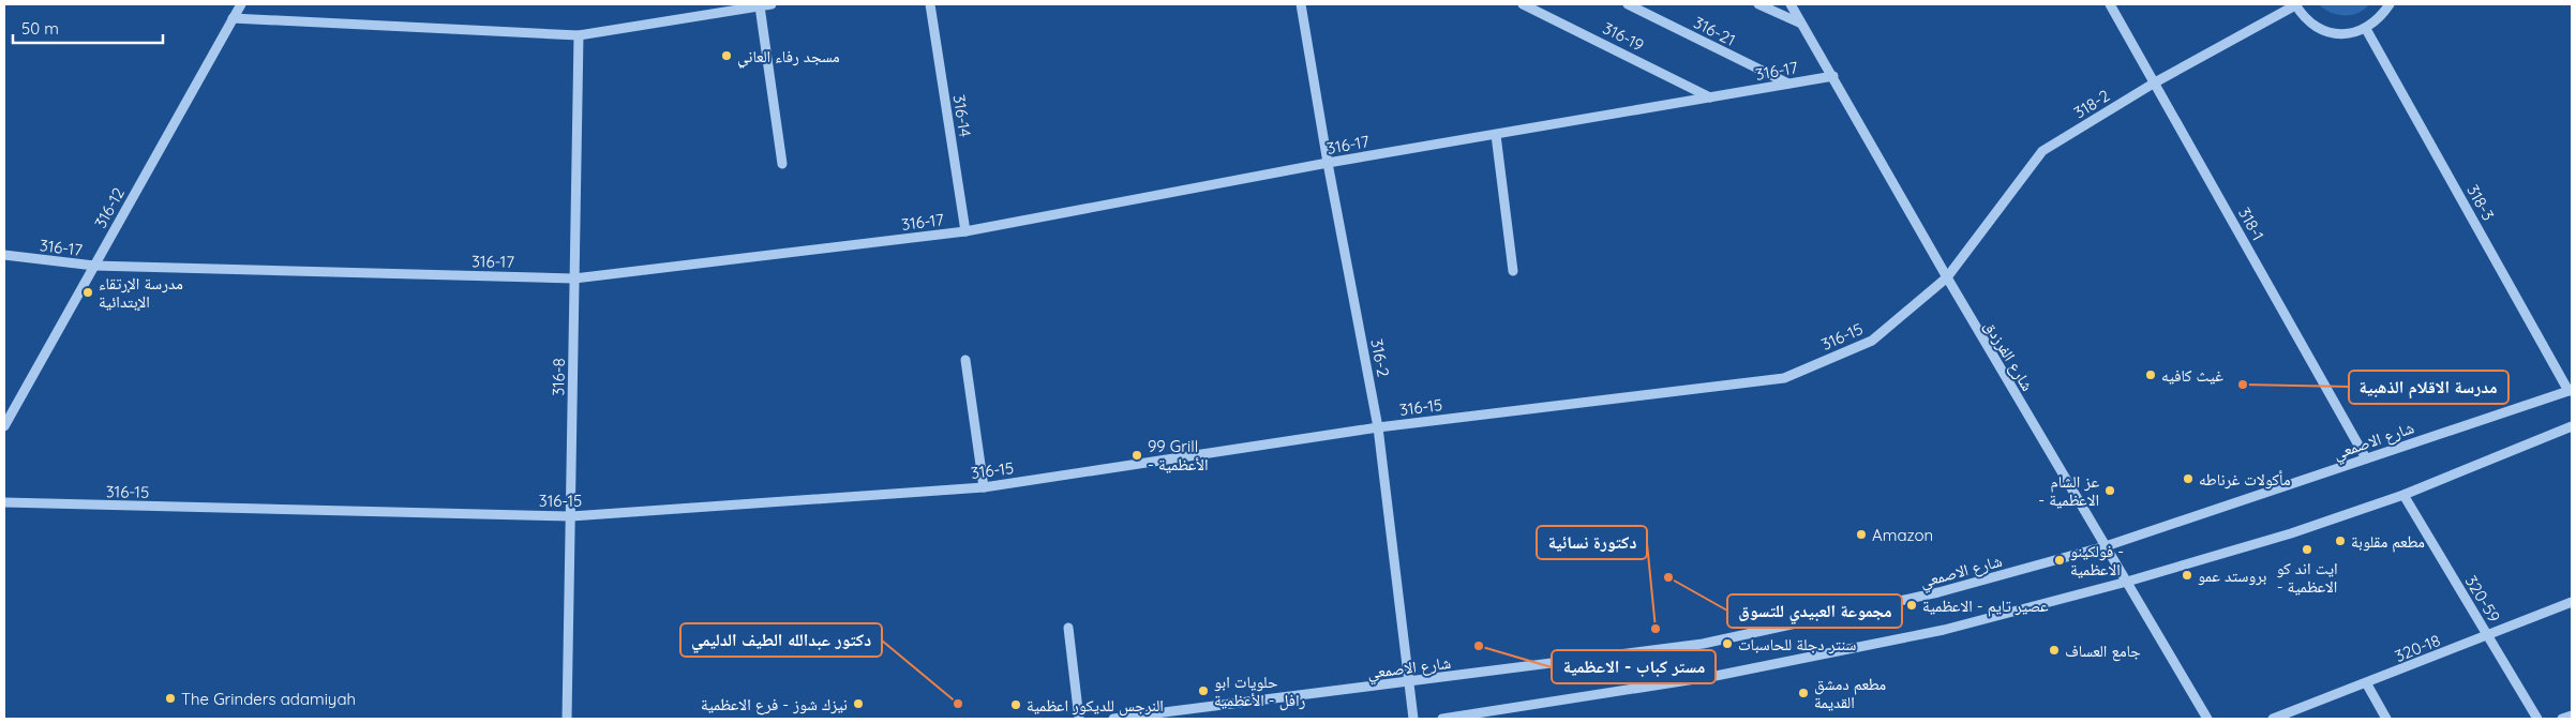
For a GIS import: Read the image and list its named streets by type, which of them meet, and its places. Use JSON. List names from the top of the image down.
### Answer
{
  "streets": {
    "street": [
      "316-21",
      "316-19",
      "316-17",
      "318-2",
      "316-14",
      "318-3",
      "316-12",
      "318-1",
      "316-15",
      "شارع الفرزدق",
      "316-2",
      "316-8",
      "شارع الاصمعي",
      "320-59",
      "320-18"
    ]
  },
  "crossings": [
    ["316-21", "316-17"],
    ["316-19", "316-17"],
    ["316-17", "316-14"],
    ["316-17", "316-12"],
    ["316-17", "شارع الفرزدق"],
    ["316-17", "316-2"],
    ["316-17", "316-8"],
    ["318-2", "318-1"],
    ["318-2", "316-15"],
    ["318-2", "شارع الفرزدق"],
    ["318-3", "شارع الاصمعي"],
    ["318-1", "شارع الاصمعي"],
    ["316-15", "شارع الفرزدق"],
    ["316-15", "316-2"],
    ["316-15", "316-8"],
    ["شارع الفرزدق", "شارع الاصمعي"],
    ["316-2", "شارع الاصمعي"],
    ["320-59", "320-18"]
  ],
  "places": [
    "مسجد رفاء العاني",
    "مدرسة الإرتقاء الإبتدائية",
    "غيث كافيه",
    "مدرسة الاقلام الذهبية",
    "99 Grill - الأعظمية",
    "مأكولات غرناطه",
    "عز الشام - الاعظمية",
    "Amazon",
    "مطعم مقلوبة",
    "ايت اند كو - الاعظمية",
    "فولكينو - الاعظمية",
    "بروستد عمو",
    "مجموعة العبيدي للتسوق",
    "عصير تايم - الاعظمية",
    "دكتورة نسائية",
    "سنتر دجلة للحاسبات",
    "مستر كباب - الاعظمية",
    "جامع العساف",
    "حلويات ابو رافل - الأعظمية",
    "مطعم دمشق القديمة",
    "The Grinders adamiyah",
    "نيزك شوز - فرع الاعظمية",
    "دكتور عبدالله الطيف الدليمي",
    "النرجس للديكور اعظمية"
  ],
  "scale_bar": "50 m"
}
